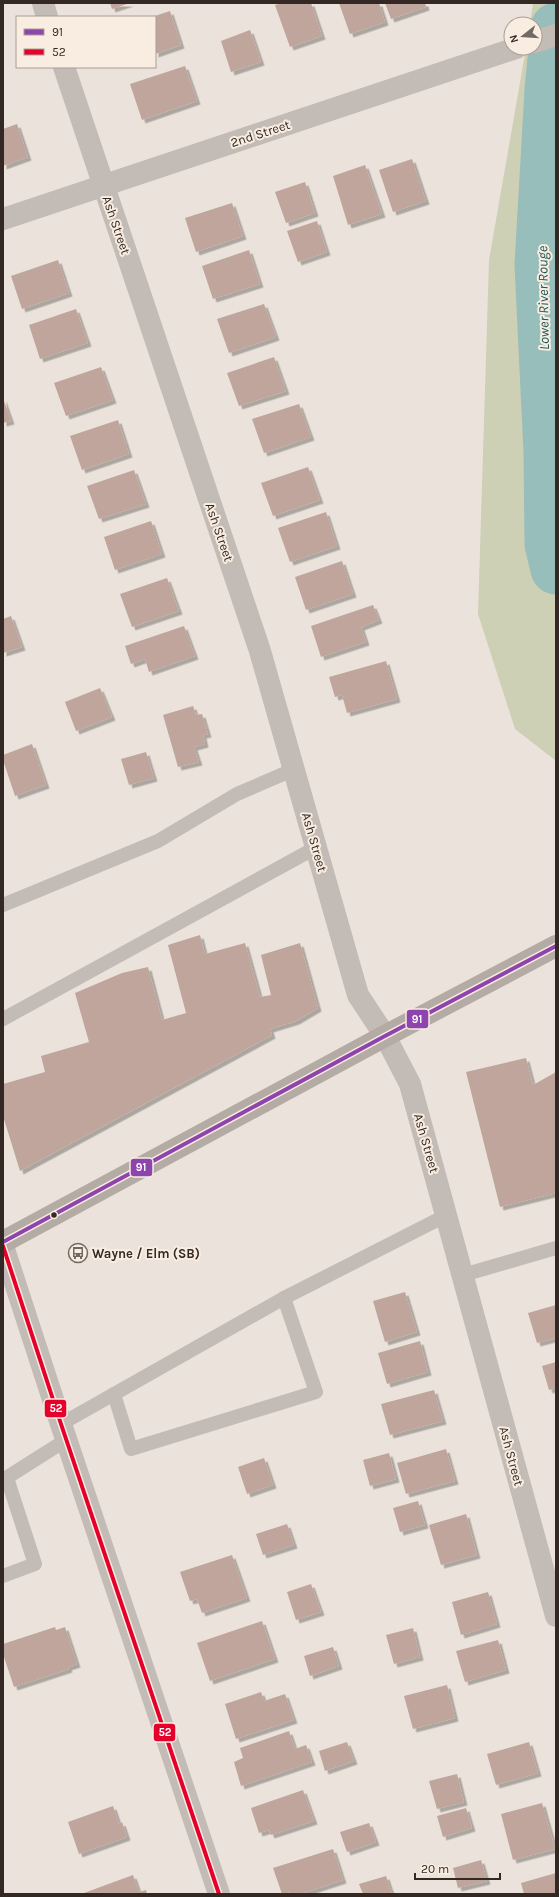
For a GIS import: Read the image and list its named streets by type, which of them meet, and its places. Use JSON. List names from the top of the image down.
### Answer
{
  "streets": {
    "street": ["2nd Street", "Ash Street"]
  },
  "crossings": [
    ["2nd Street", "Ash Street"]
  ],
  "water": ["Lower River Rouge"],
  "places": {
    "bus stop": ["Wayne / Elm (SB)"]
  },
  "lines": ["transit line 91", "transit line 52"],
  "legend": ["91", "52"],
  "scale_bar": "20 m",
  "north": "left"
}
